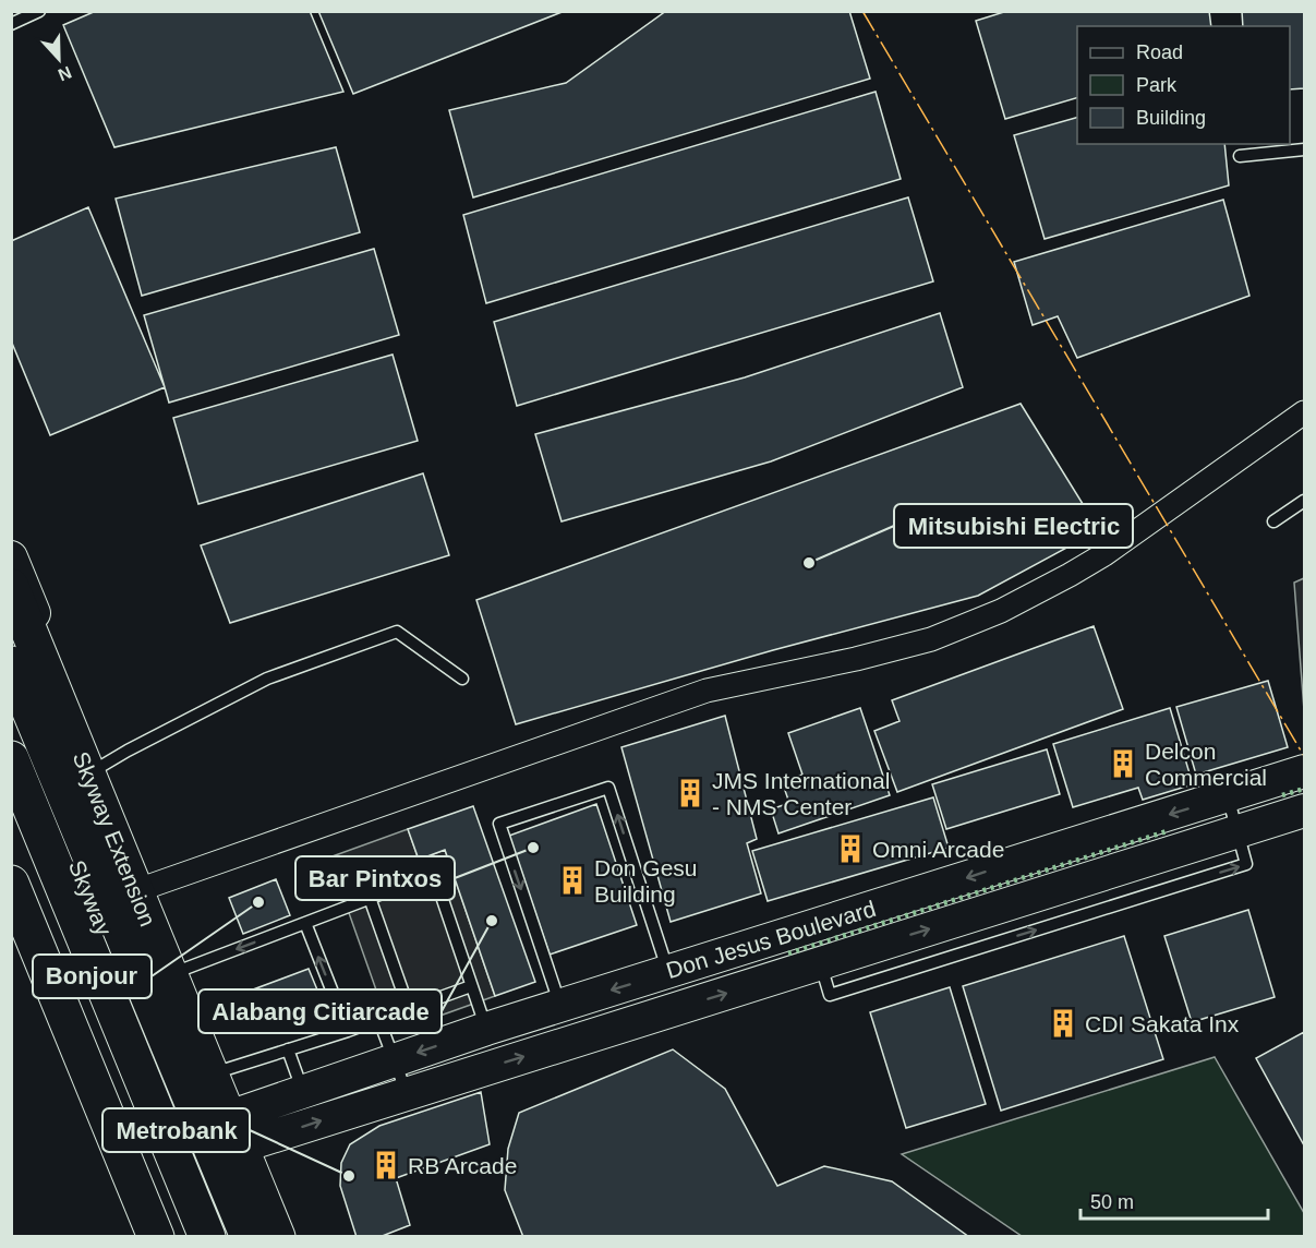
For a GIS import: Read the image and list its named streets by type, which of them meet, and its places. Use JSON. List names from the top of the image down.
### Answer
{
  "streets": {
    "highway": ["Skyway Extension", "Skyway"],
    "street": ["Don Jesus Boulevard"]
  },
  "places": {
    "other": [
      "Mitsubishi Electric",
      "Bar Pintxos",
      "Bonjour",
      "Alabang Citiarcade",
      "Metrobank"
    ],
    "building": [
      "Delcon Commercial",
      "JMS International - NMS Center",
      "Omni Arcade",
      "Don Gesu Building",
      "CDI Sakata Inx",
      "RB Arcade"
    ]
  },
  "legend": ["Road", "Park", "Building"],
  "scale_bar": "50 m",
  "north": "bottom"
}
